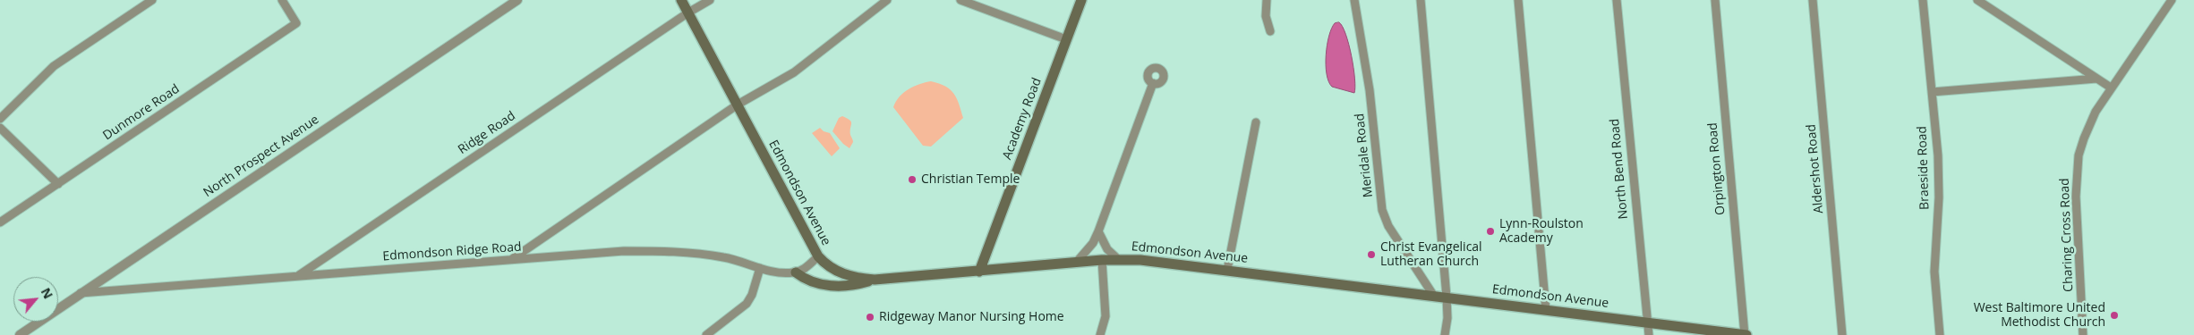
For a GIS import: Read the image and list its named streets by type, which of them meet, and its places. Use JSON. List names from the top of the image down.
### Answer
{
  "streets": {
    "main road": ["Academy Road", "Edmondson Avenue"],
    "street": [
      "Dunmore Road",
      "Ridge Road",
      "Meridale Road",
      "North Prospect Avenue",
      "Braeside Road",
      "North Bend Road",
      "Orpington Road",
      "Aldershot Road",
      "Charing Cross Road",
      "Edmondson Ridge Road"
    ]
  },
  "crossings": [
    ["Academy Road", "Edmondson Avenue"],
    ["Ridge Road", "Edmondson Avenue"],
    ["Ridge Road", "Edmondson Ridge Road"],
    ["Meridale Road", "Edmondson Avenue"],
    ["North Prospect Avenue", "Edmondson Ridge Road"],
    ["North Bend Road", "Edmondson Avenue"],
    ["Orpington Road", "Edmondson Avenue"]
  ],
  "places": [
    "Christian Temple",
    "Lynn-Roulston Academy",
    "Christ Evangelical Lutheran Church",
    "West Baltimore United Methodist Church",
    "Ridgeway Manor Nursing Home"
  ],
  "north": "top right"
}
